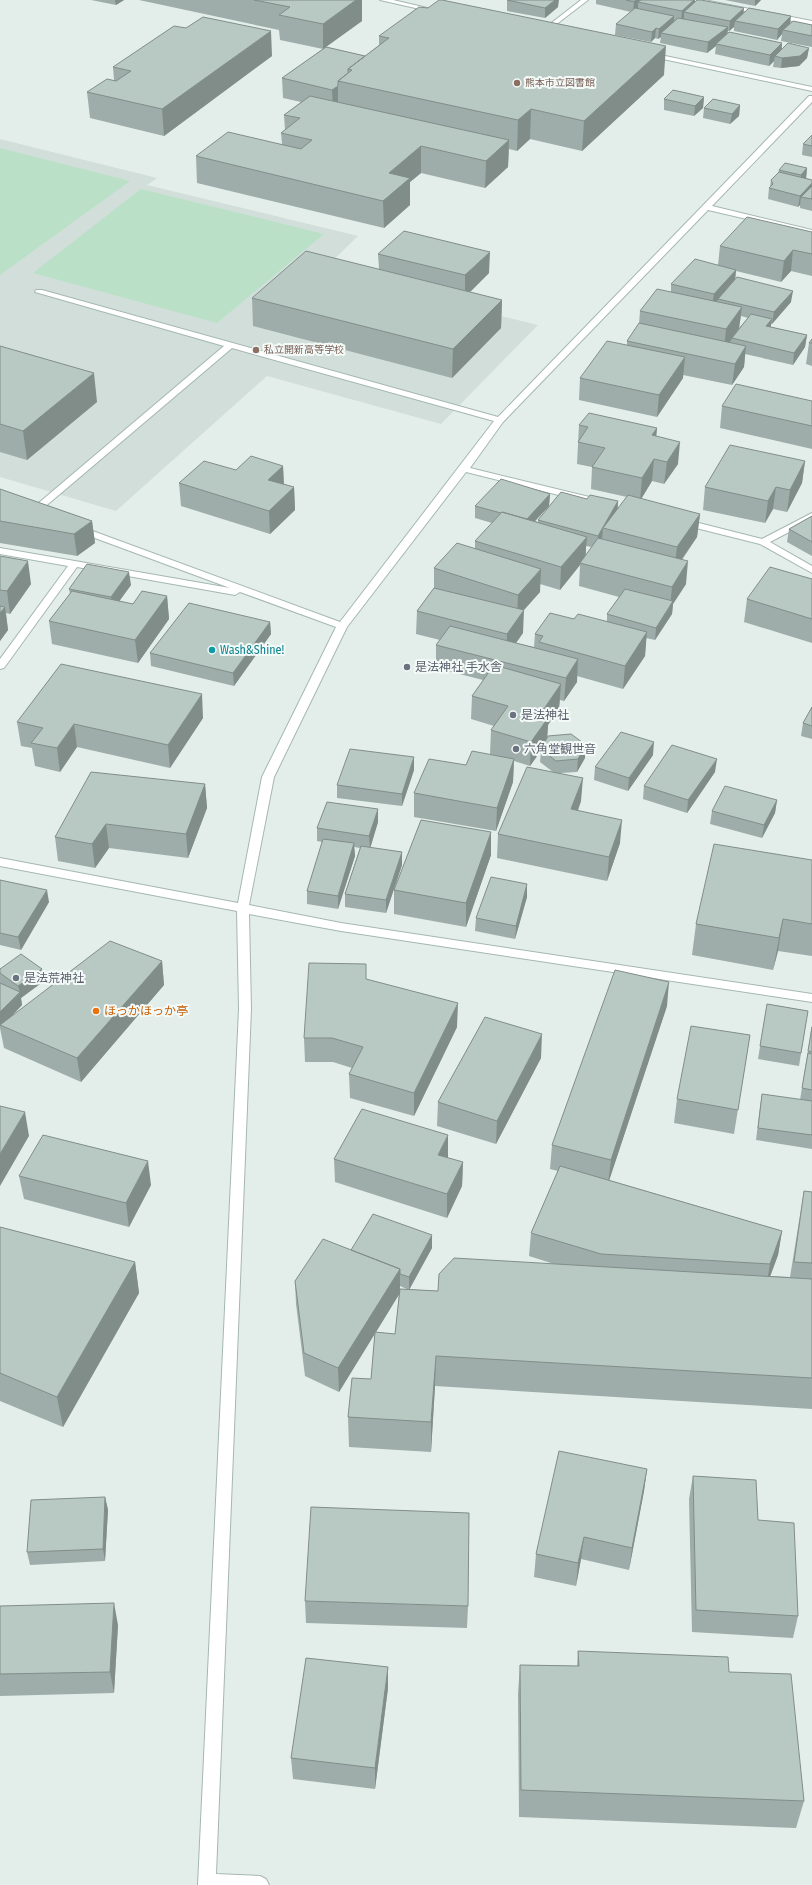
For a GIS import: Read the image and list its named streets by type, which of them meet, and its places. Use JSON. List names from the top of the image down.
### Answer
{
  "places": [
    "熊本市立図書館",
    "私立開新高等学校",
    "Wash&Shine!",
    "是法神社 手水舎",
    "是法神社",
    "六角堂観世音",
    "是法荒神社",
    "ほっかほっか亭"
  ]
}
